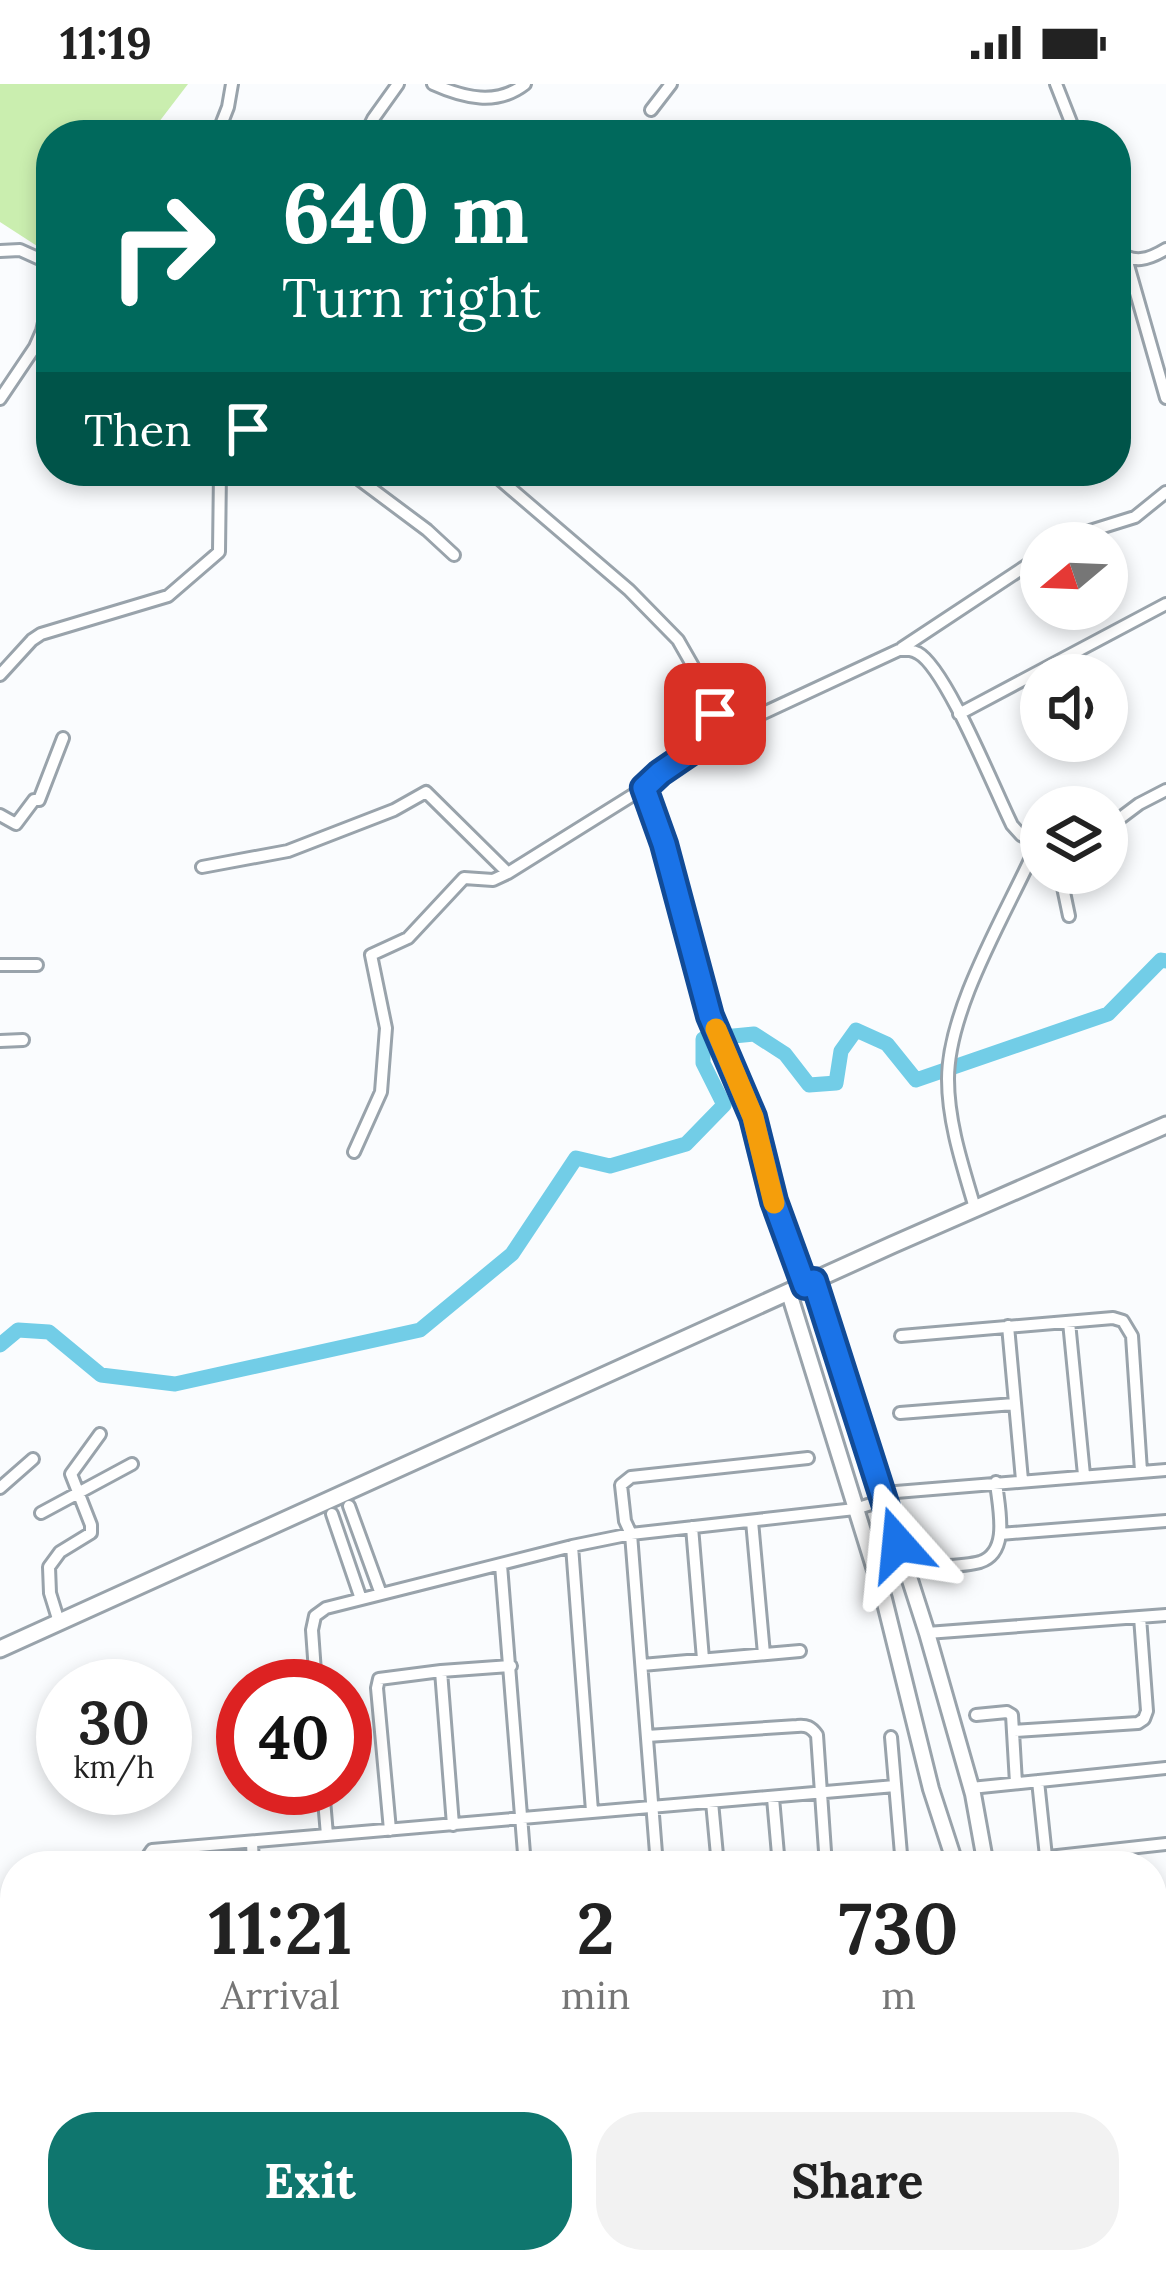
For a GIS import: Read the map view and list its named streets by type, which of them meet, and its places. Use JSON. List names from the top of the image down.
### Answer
{
  "north": "left",
  "page": {
    "status": "11:19",
    "turn": ["640 m", "Turn right"],
    "then": "Then",
    "speed": "30 km/h",
    "limit": "40",
    "eta": [
      "11:21",
      "Arrival",
      "2",
      "min",
      "730",
      "m"
    ],
    "buttons": ["Exit", "Share"]
  }
}
